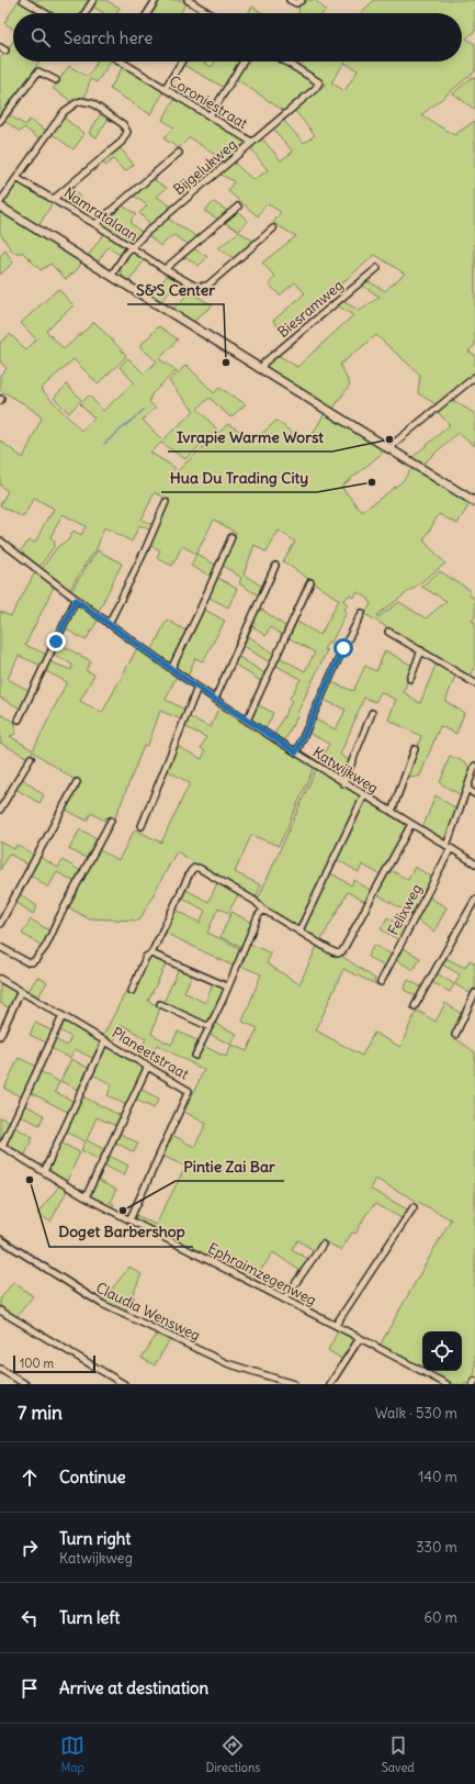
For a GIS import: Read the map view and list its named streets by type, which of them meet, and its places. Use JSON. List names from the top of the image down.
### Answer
{
  "streets": {
    "street": [
      "Coroniestraat",
      "Bijgelukweg",
      "Namratalaan",
      "Biesramweg",
      "Katwijkweg",
      "Felixweg",
      "Planeetstraat",
      "Ephraimzegenweg",
      "Claudia Wensweg"
    ]
  },
  "crossings": [
    ["Coroniestraat", "Bijgelukweg"],
    ["Bijgelukweg", "Namratalaan"],
    ["Katwijkweg", "Felixweg"],
    ["Planeetstraat", "Ephraimzegenweg"]
  ],
  "places": [
    "S&S Center",
    "Ivrapie Warme Worst",
    "Hua Du Trading City",
    "Doget Barbershop",
    "Pintie Zai Bar"
  ],
  "scale_bar": "100 m",
  "page": {
    "search": "Search here",
    "scale": "100 m",
    "heading": ["7 min", "Walk · 530 m"],
    "list": [
      ["Continue", "140 m"],
      ["Turn right", "Katwijkweg", "330 m"],
      ["Turn left", "60 m"],
      "Arrive at destination"
    ],
    "nav": ["Map", "Directions", "Saved"]
  }
}
